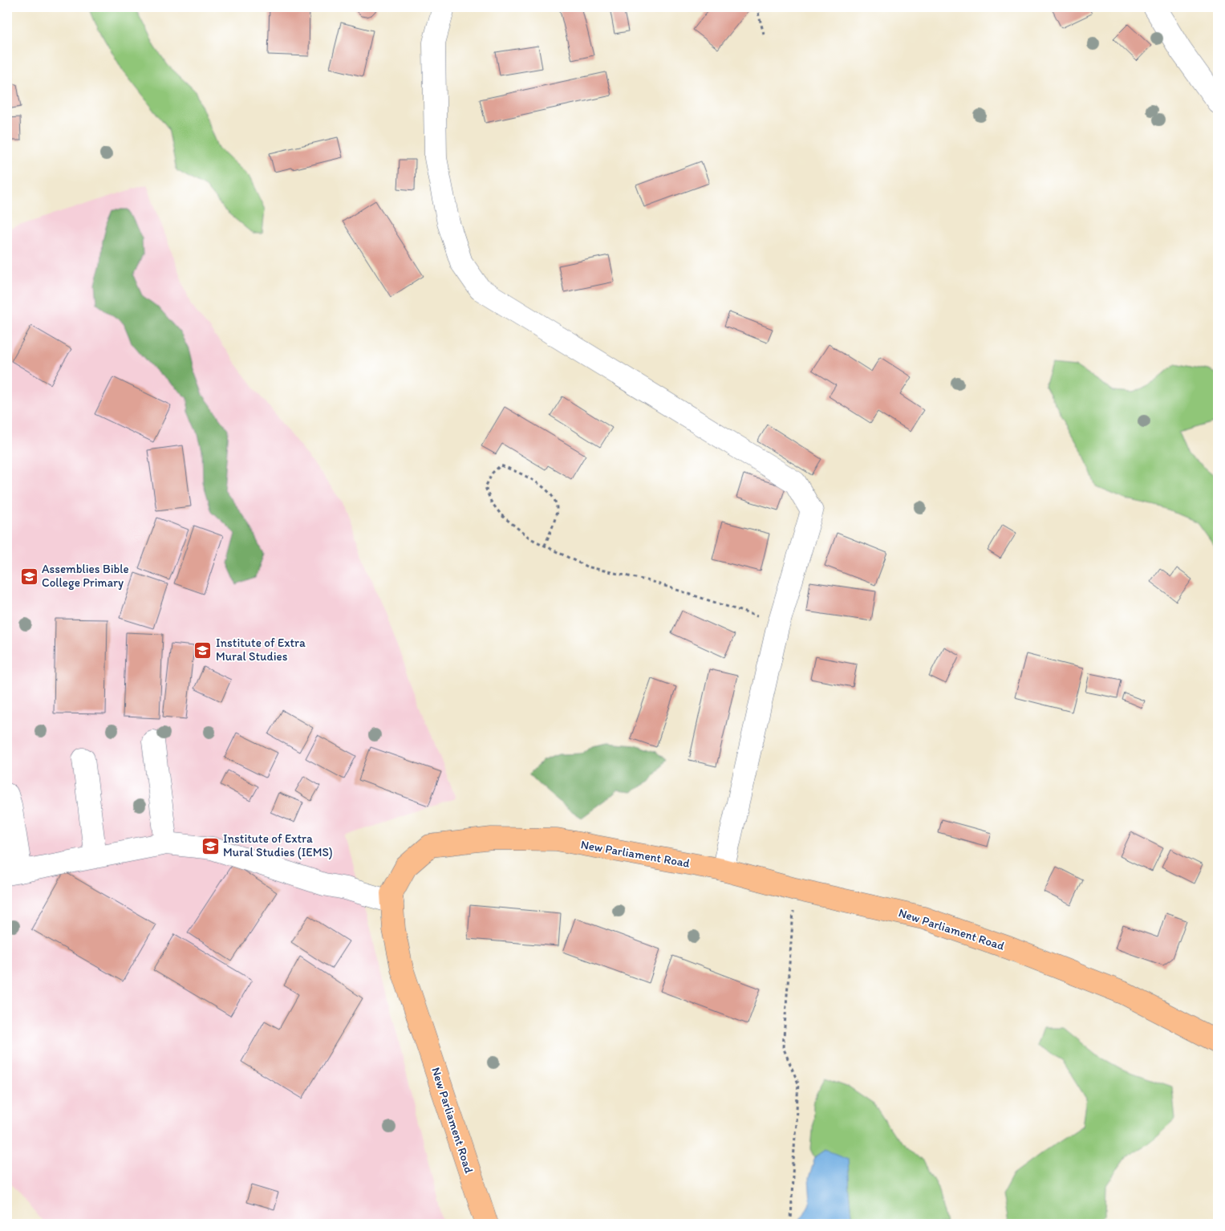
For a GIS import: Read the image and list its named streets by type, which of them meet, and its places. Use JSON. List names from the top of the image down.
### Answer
{
  "streets": {
    "main road": ["New Parliament Road"]
  },
  "places": {
    "school or university": ["Assemblies Bible College Primary", "Institute of Extra Mural Studies", "Institute of Extra Mural Studies (IEMS)"]
  }
}
